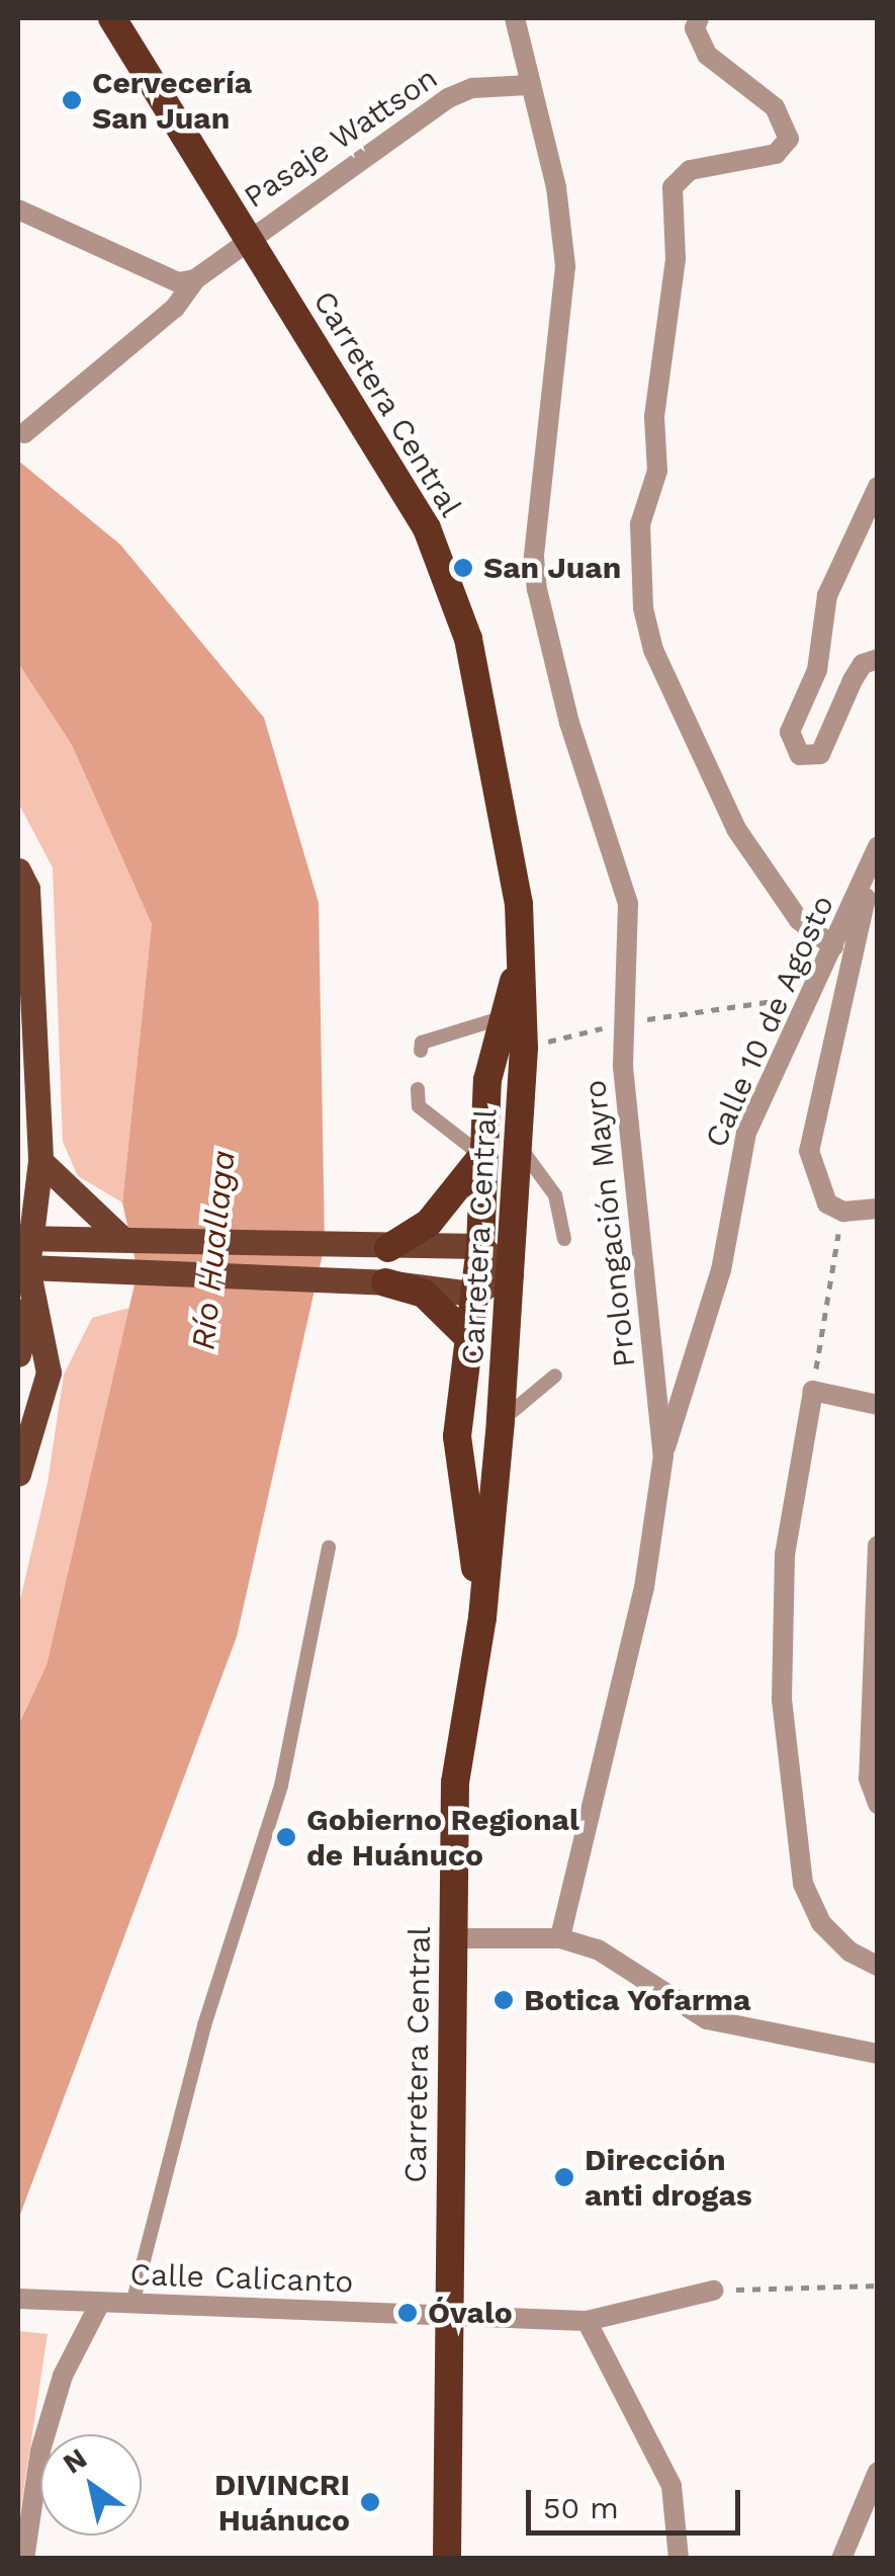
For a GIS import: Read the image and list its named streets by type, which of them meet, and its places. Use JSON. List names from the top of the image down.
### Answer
{
  "streets": {
    "highway": ["Carretera Central"],
    "street": [
      "Pasaje Wattson",
      "Calle 10 de Agosto",
      "Prolongación Mayro",
      "Calle Calicanto"
    ]
  },
  "crossings": [
    ["Pasaje Wattson", "Carretera Central"],
    ["Pasaje Wattson", "Prolongación Mayro"],
    ["Carretera Central", "Calle Calicanto"],
    ["Calle 10 de Agosto", "Prolongación Mayro"]
  ],
  "water": ["Río Huallaga"],
  "places": [
    "Cervecería San Juan",
    "San Juan",
    "Gobierno Regional de Huánuco",
    "Botica Yofarma",
    "Dirección anti drogas",
    "Óvalo",
    "DIVINCRI Huánuco"
  ],
  "scale_bar": "50 m",
  "north": "top left"
}
